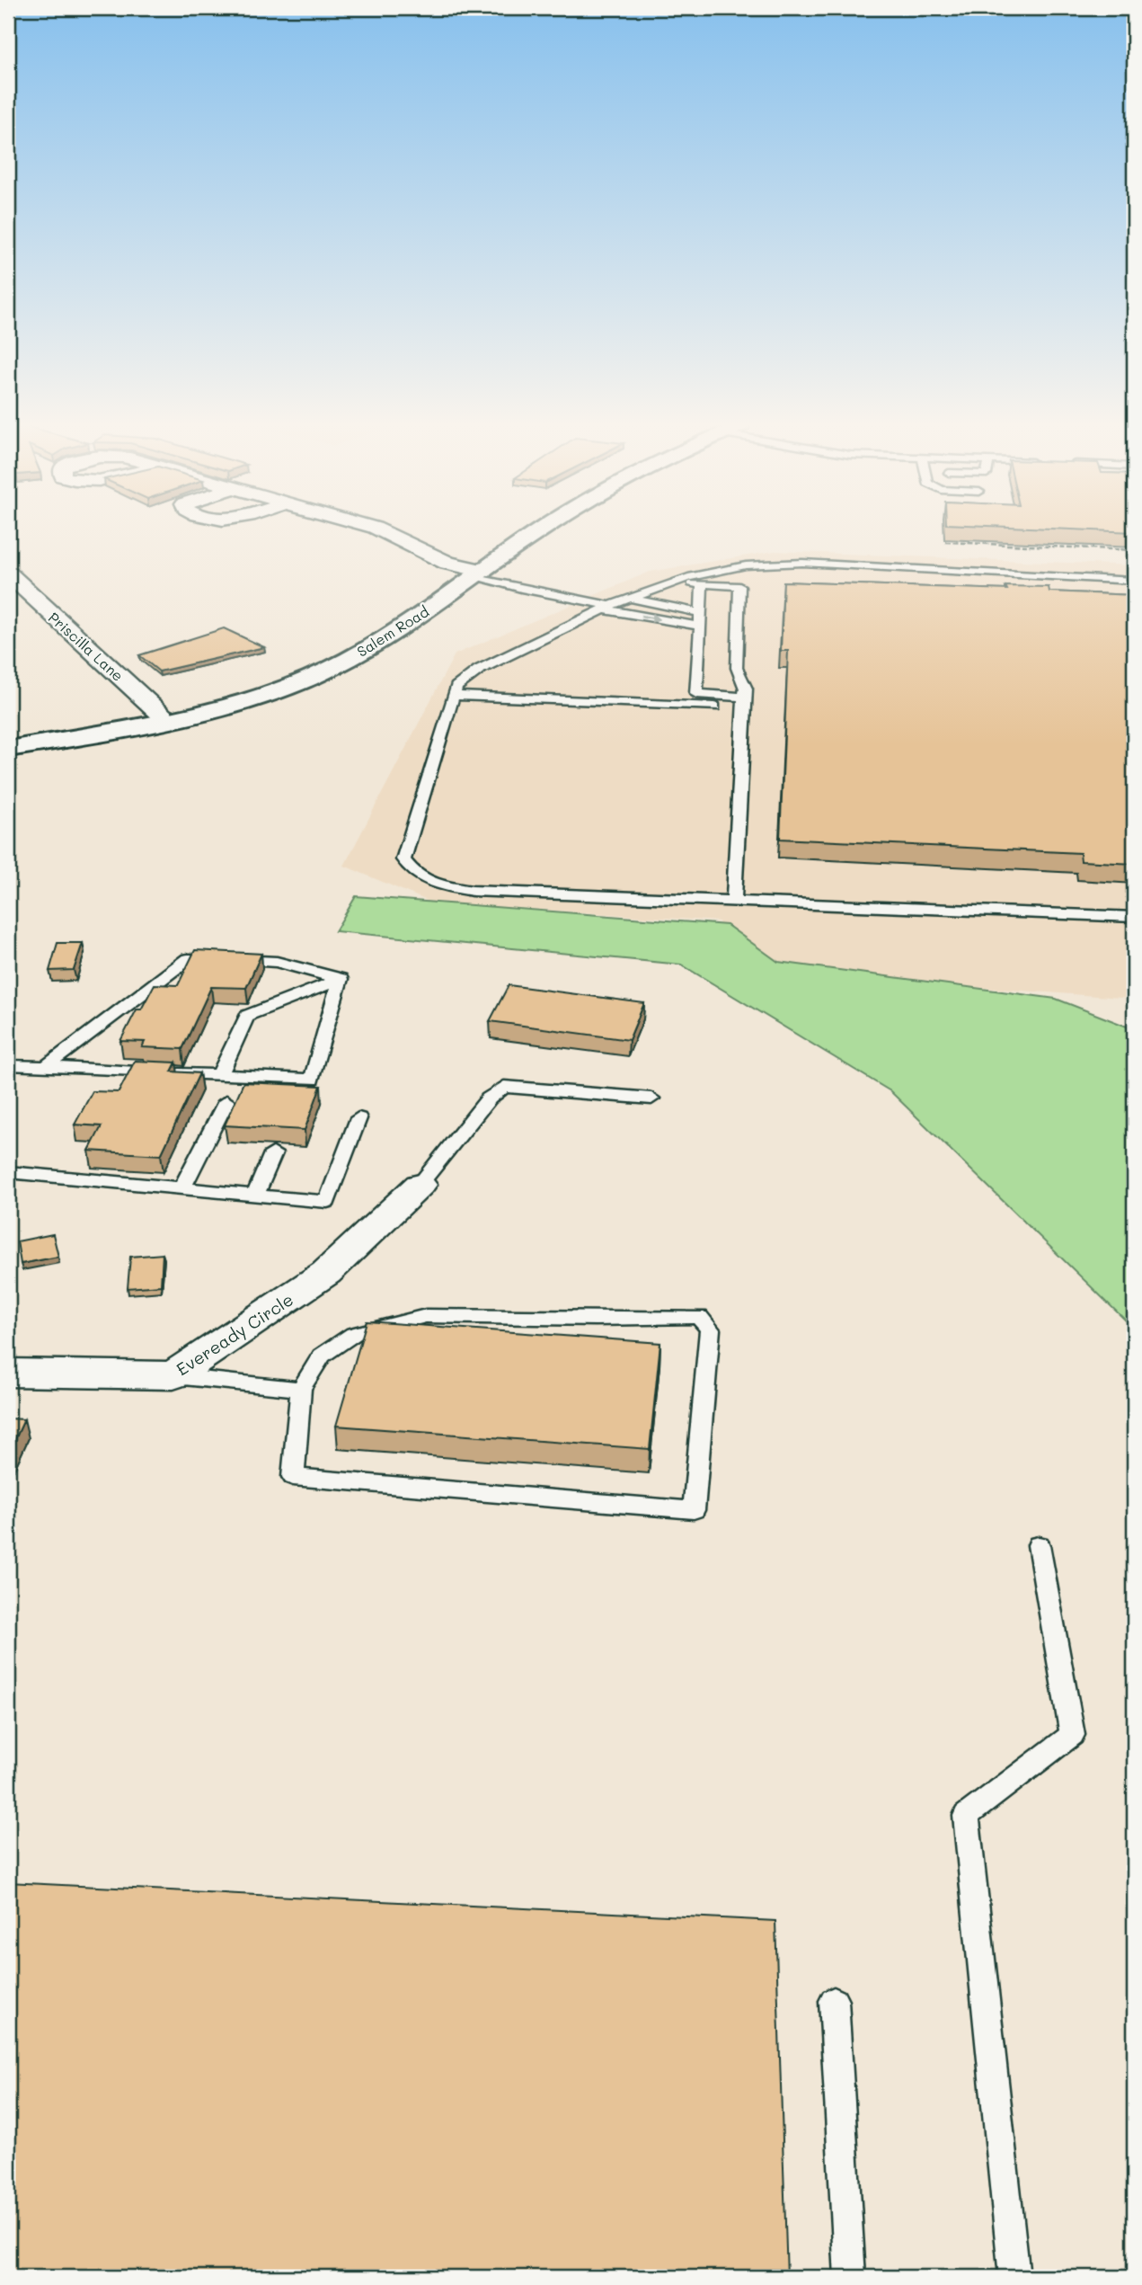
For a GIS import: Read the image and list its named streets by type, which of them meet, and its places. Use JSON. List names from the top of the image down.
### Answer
{
  "streets": {
    "main road": ["Salem Road"],
    "street": ["Priscilla Lane", "Eveready Circle"]
  },
  "crossings": [
    ["Salem Road", "Priscilla Lane"]
  ]
}
